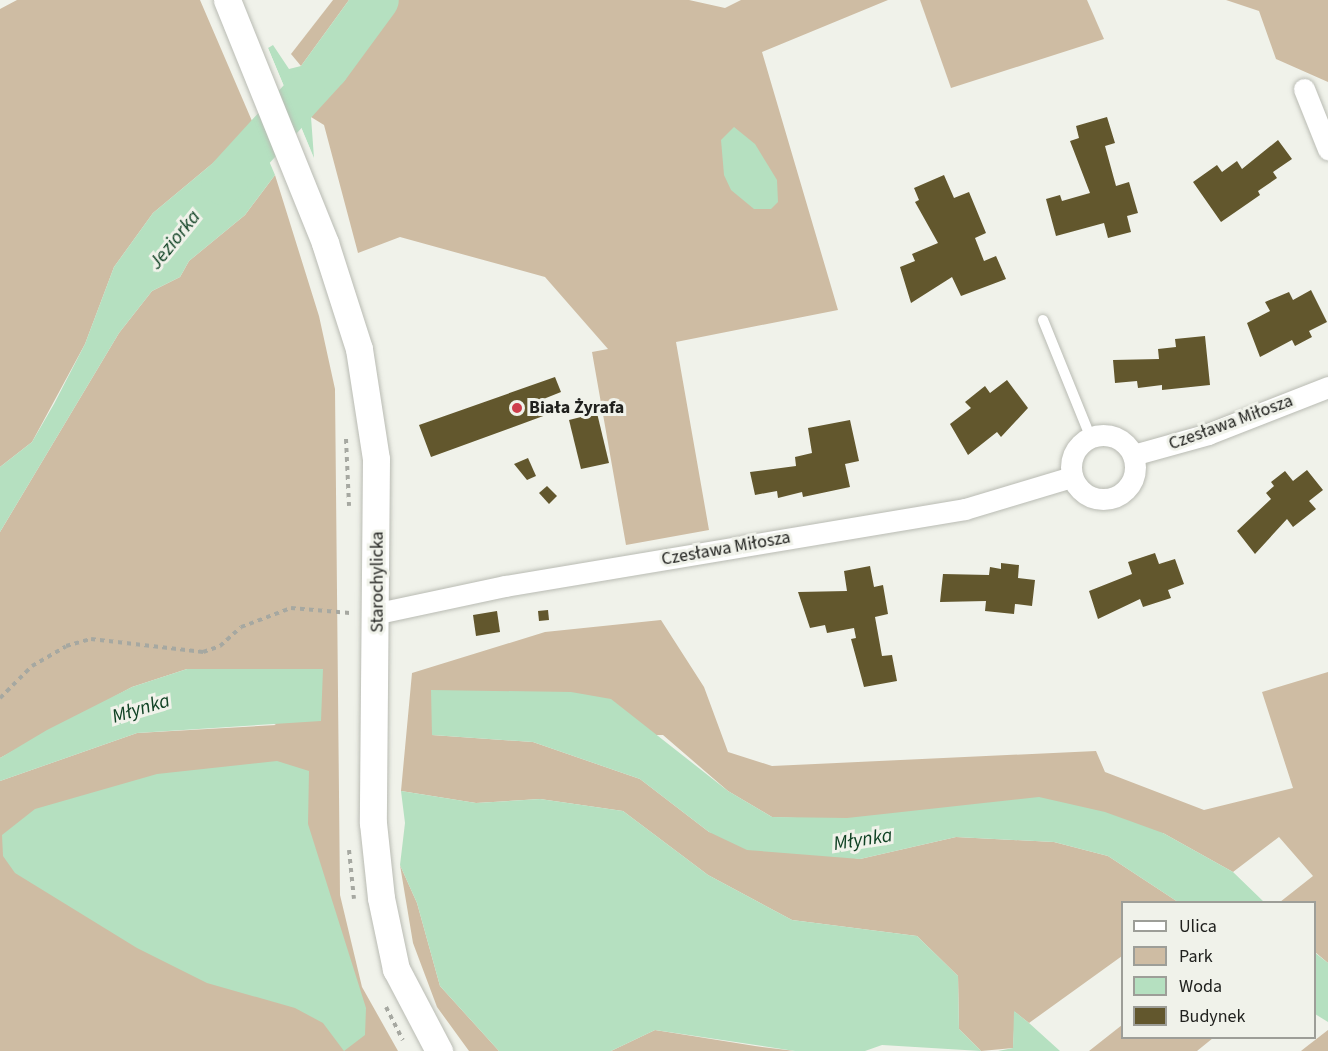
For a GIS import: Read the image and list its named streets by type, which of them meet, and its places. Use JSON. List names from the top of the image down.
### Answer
{
  "streets": {
    "street": ["Czesława Miłosza", "Starochylicka"]
  },
  "crossings": [
    ["Czesława Miłosza", "Starochylicka"]
  ],
  "water": ["Jeziorka", "Młynka"],
  "places": ["Biała Żyrafa"],
  "legend": [
    "Ulica",
    "Park",
    "Woda",
    "Budynek"
  ]
}
